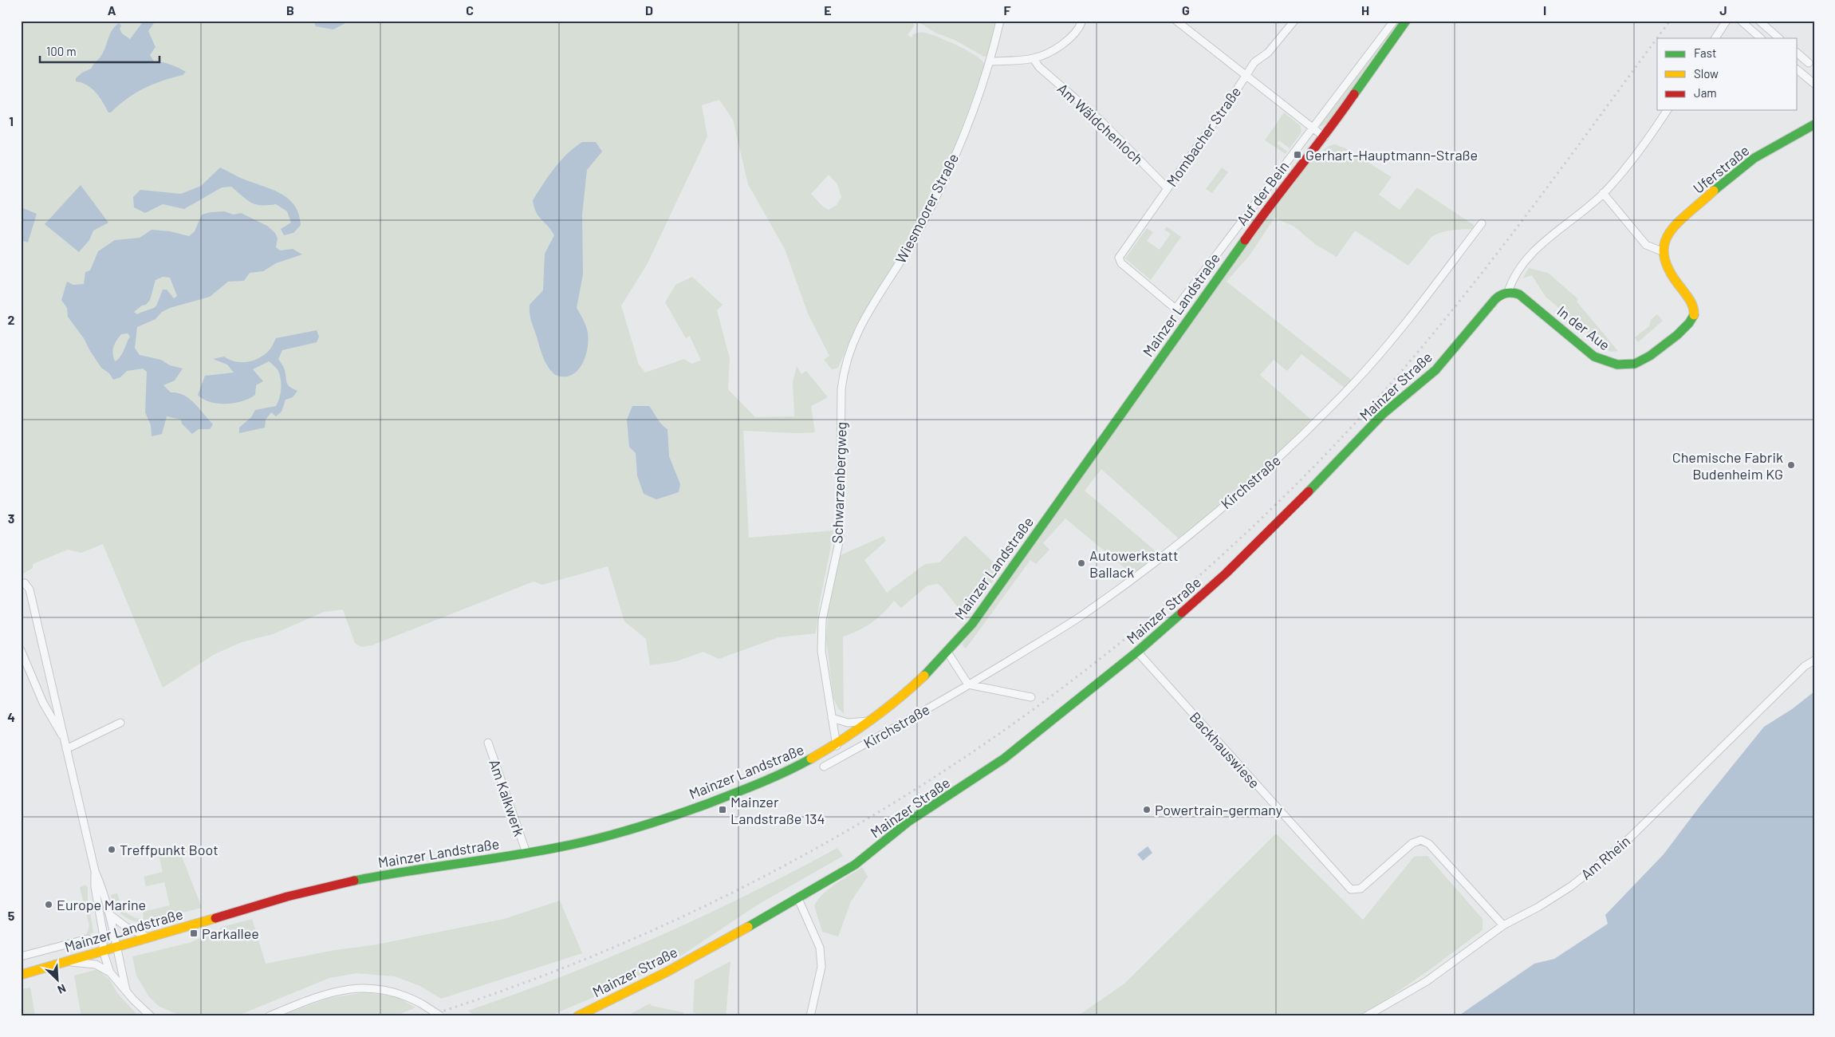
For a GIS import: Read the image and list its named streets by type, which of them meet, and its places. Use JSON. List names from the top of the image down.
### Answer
{
  "streets": {
    "main road": [
      "Uferstraße",
      "Mainzer Landstraße",
      "In der Aue",
      "Mainzer Straße"
    ],
    "street": [
      "Am Wäldchenloch",
      "Mombacher Straße",
      "Auf der Bein",
      "Wiesmoorer Straße",
      "Kirchstraße",
      "Schwarzenbergweg",
      "Backhauswiese",
      "Am Kalkwerk",
      "Am Rhein"
    ]
  },
  "crossings": [
    ["Am Wäldchenloch", "Mombacher Straße"],
    ["Mombacher Straße", "Auf der Bein"],
    ["Uferstraße", "In der Aue"],
    ["Wiesmoorer Straße", "Schwarzenbergweg"],
    ["Mainzer Landstraße", "Schwarzenbergweg"],
    ["Mainzer Landstraße", "Am Kalkwerk"],
    ["In der Aue", "Mainzer Straße"],
    ["Mainzer Straße", "Backhauswiese"],
    ["Backhauswiese", "Am Rhein"]
  ],
  "places": {
    "transit": ["Gerhart-Hauptmann-Straße", "Mainzer Landstraße 134", "Parkallee"],
    "other": [
      "Chemische Fabrik Budenheim KG",
      "Autowerkstatt Ballack",
      "Powertrain-germany",
      "Treffpunkt Boot",
      "Europe Marine"
    ]
  },
  "legend": ["Fast", "Slow", "Jam"],
  "scale_bar": "100 m",
  "north": "bottom right",
  "grid": {
    "columns": [
      "A",
      "B",
      "C",
      "D",
      "E",
      "F",
      "G",
      "H",
      "I",
      "J"
    ],
    "rows": [
      "1",
      "2",
      "3",
      "4",
      "5"
    ]
  }
}
